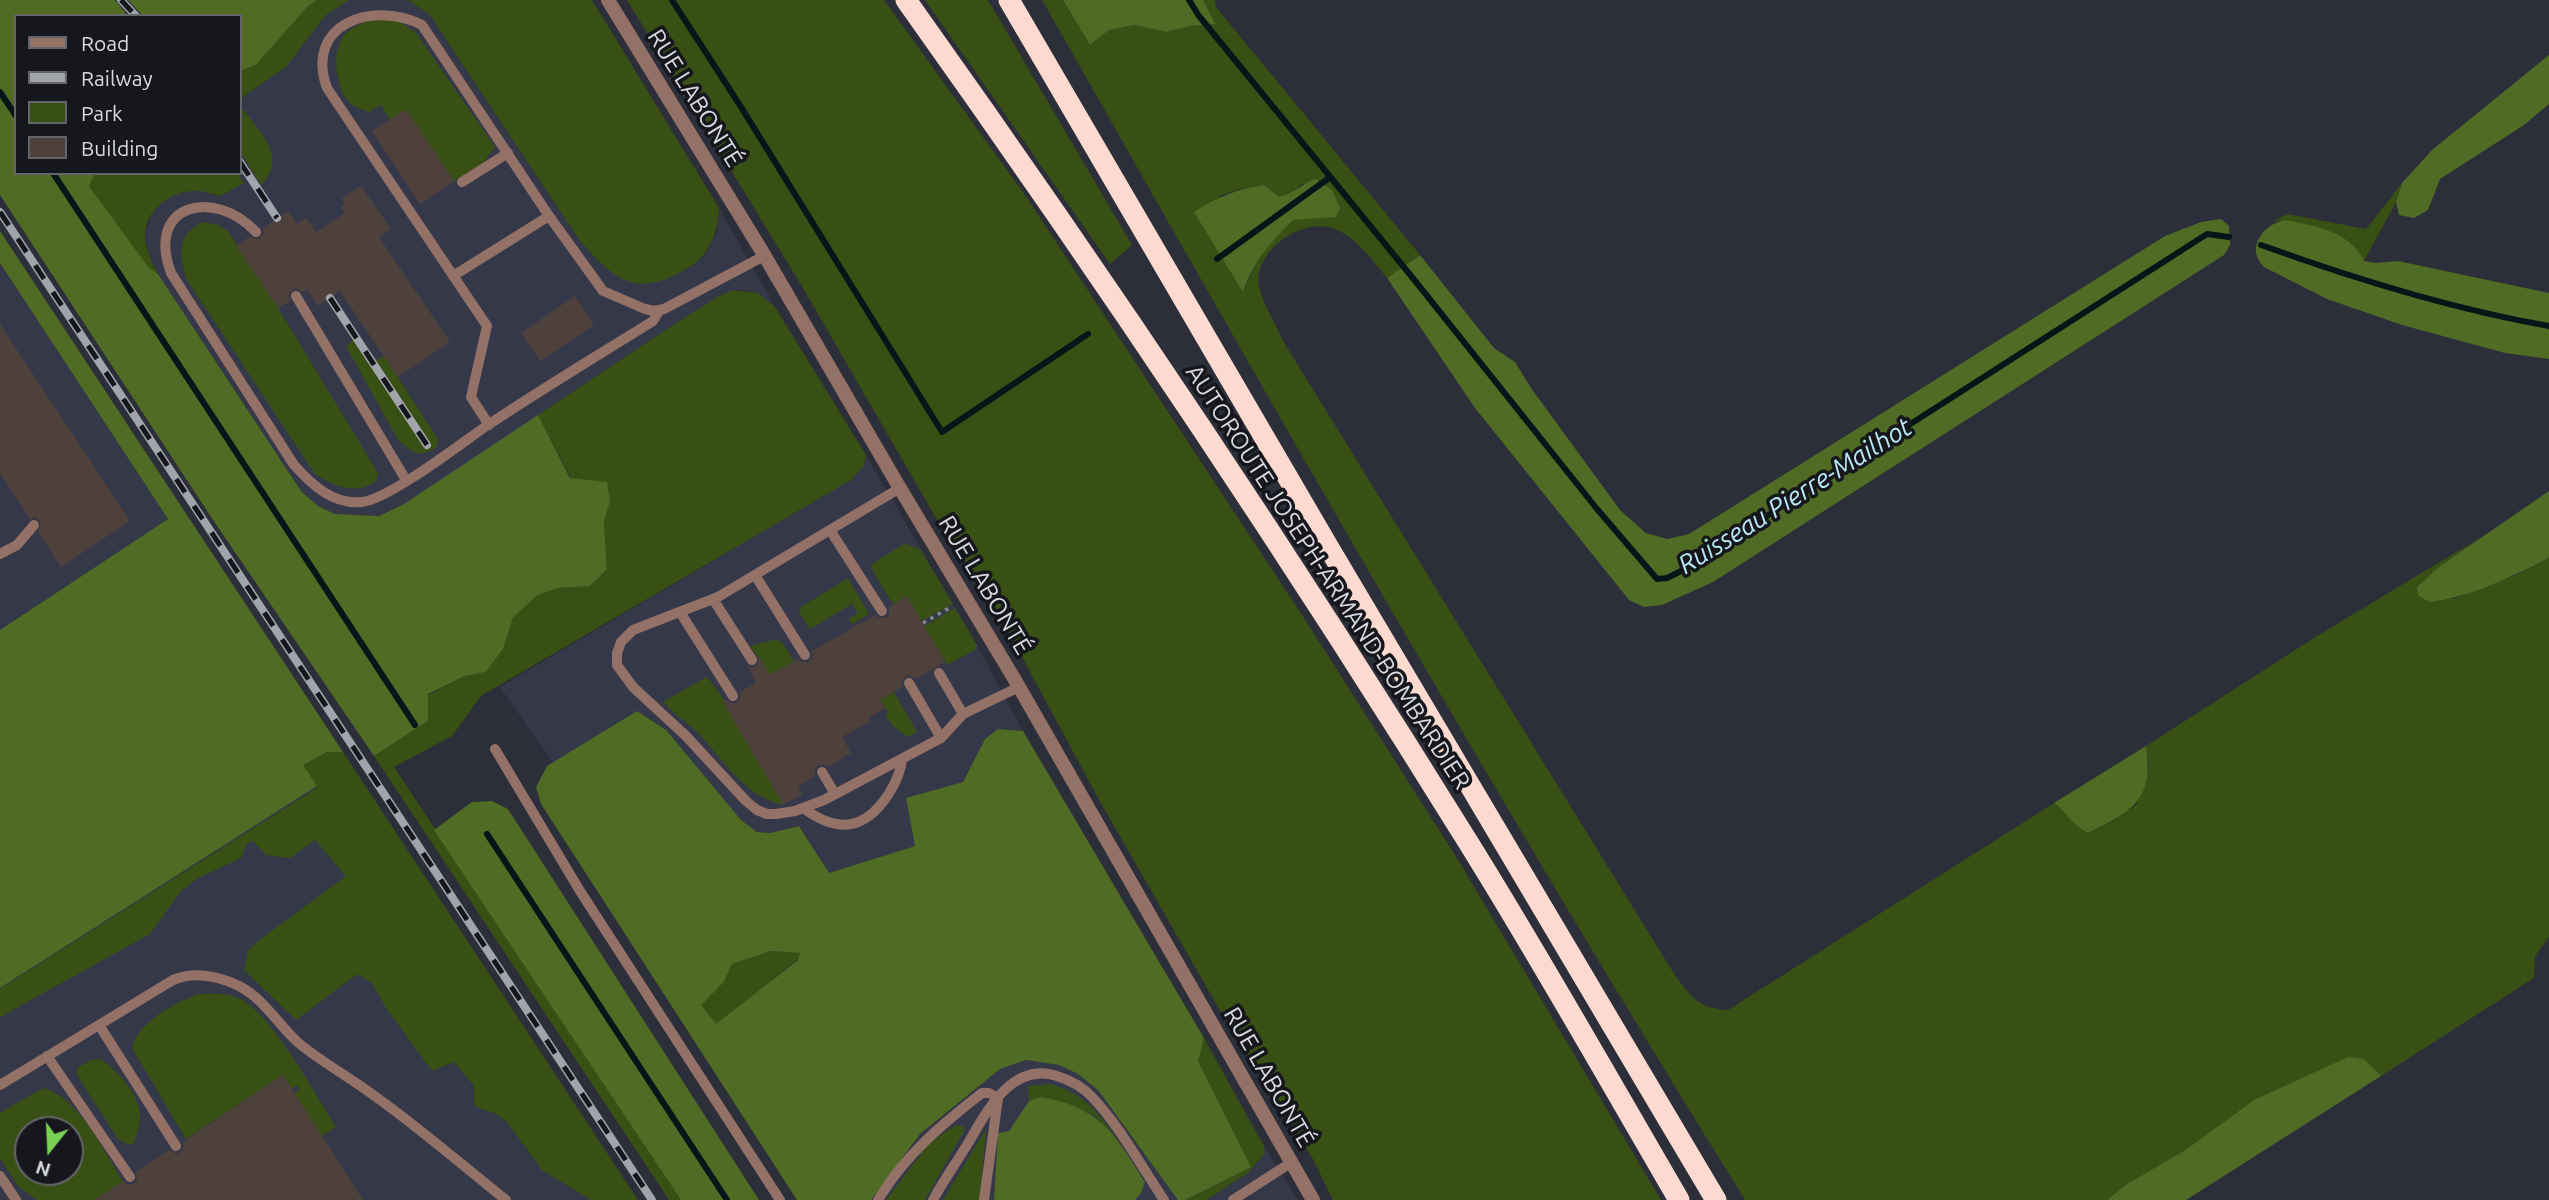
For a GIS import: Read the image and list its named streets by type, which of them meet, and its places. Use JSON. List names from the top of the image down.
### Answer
{
  "streets": {
    "highway": ["AUTOROUTE JOSEPH-ARMAND-BOMBARDIER"],
    "street": ["RUE LABONTÉ"]
  },
  "water": ["Ruisseau Pierre-Mailhot"],
  "legend": [
    "Road",
    "Railway",
    "Park",
    "Building"
  ],
  "north": "bottom"
}
